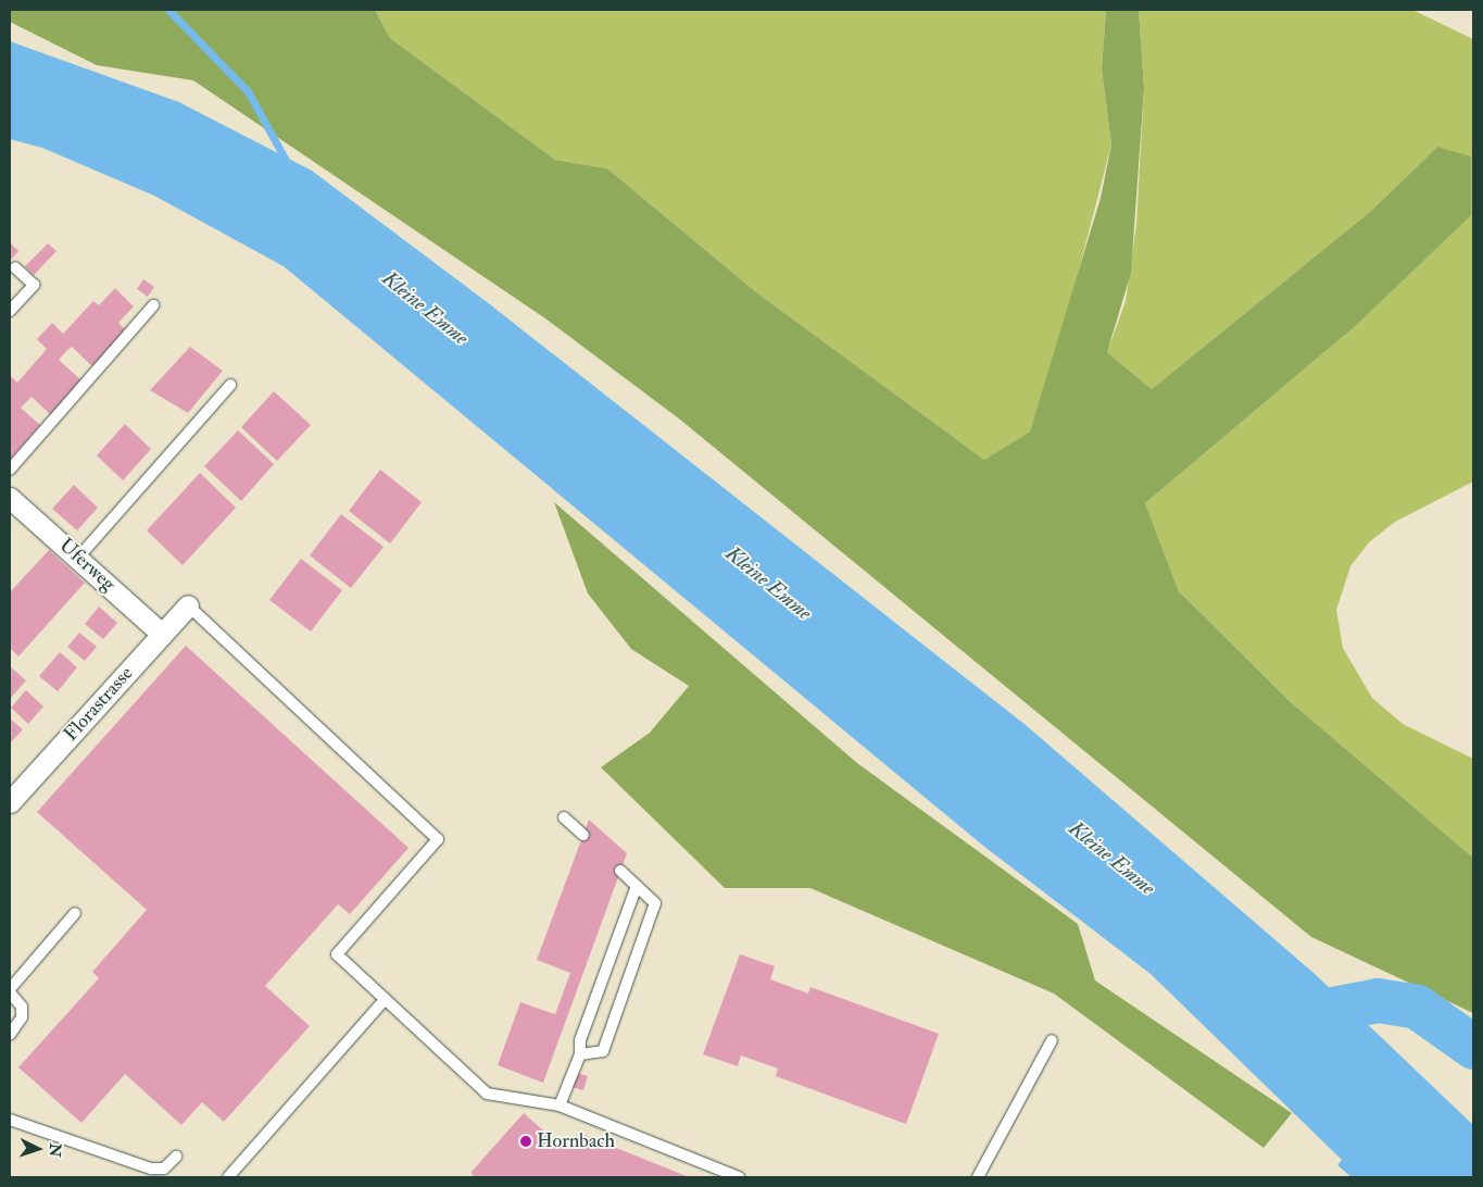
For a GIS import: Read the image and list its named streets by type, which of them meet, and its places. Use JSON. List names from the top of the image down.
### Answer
{
  "streets": {
    "street": ["Uferweg", "Florastrasse"]
  },
  "crossings": [
    ["Uferweg", "Florastrasse"]
  ],
  "water": ["Kleine Emme"],
  "places": ["Hornbach"],
  "north": "right"
}
